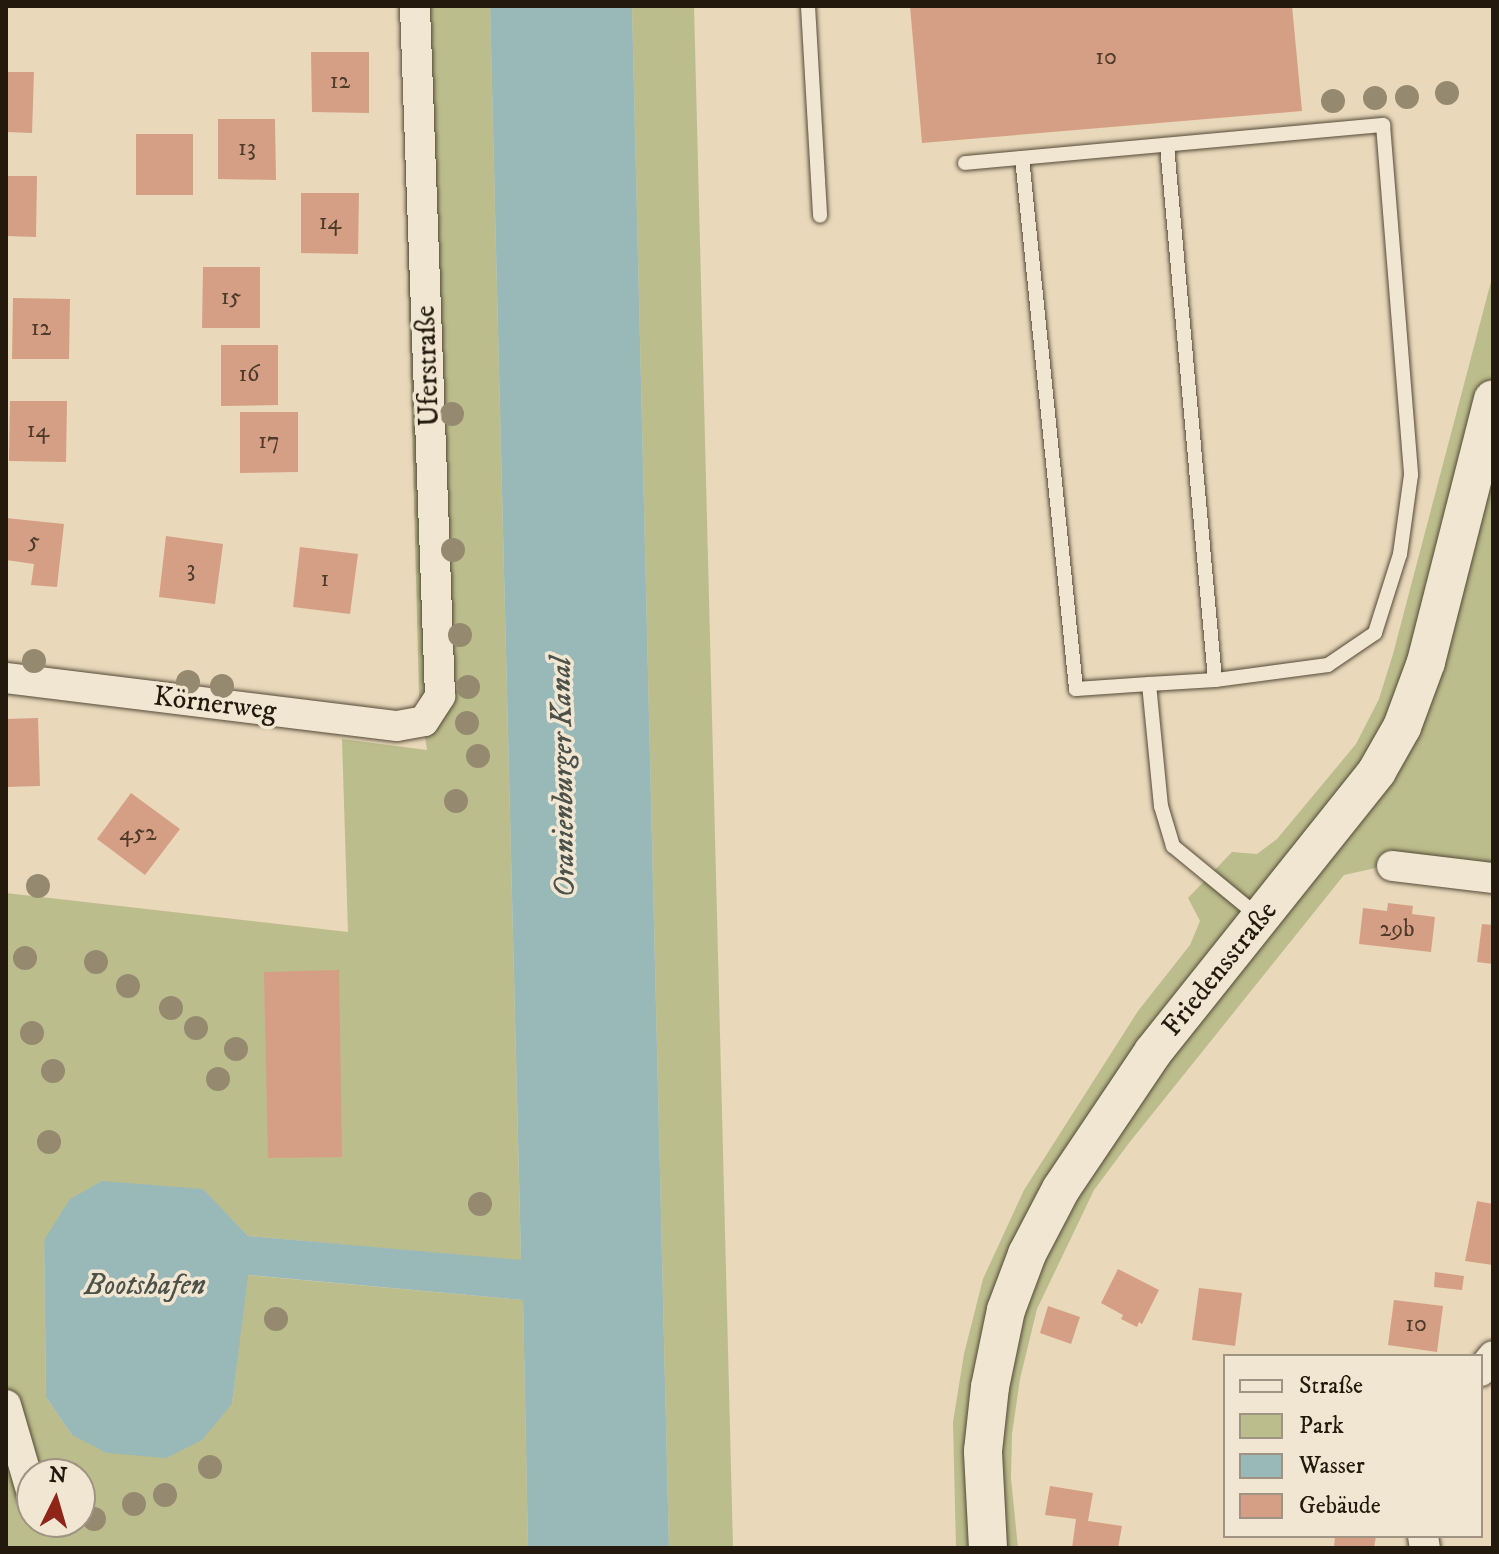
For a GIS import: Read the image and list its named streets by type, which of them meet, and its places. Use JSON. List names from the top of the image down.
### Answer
{
  "streets": {
    "street": ["Uferstraße", "Körnerweg", "Friedensstraße"]
  },
  "crossings": [
    ["Uferstraße", "Körnerweg"]
  ],
  "water": ["Oranienburger Kanal", "Bootshafen"],
  "house_numbers": [
    "10",
    "12",
    "13",
    "14",
    "15",
    "12",
    "16",
    "14",
    "17",
    "5",
    "3",
    "1",
    "452",
    "29b",
    "10"
  ],
  "legend": [
    "Straße",
    "Park",
    "Wasser",
    "Gebäude"
  ],
  "north": "top"
}
